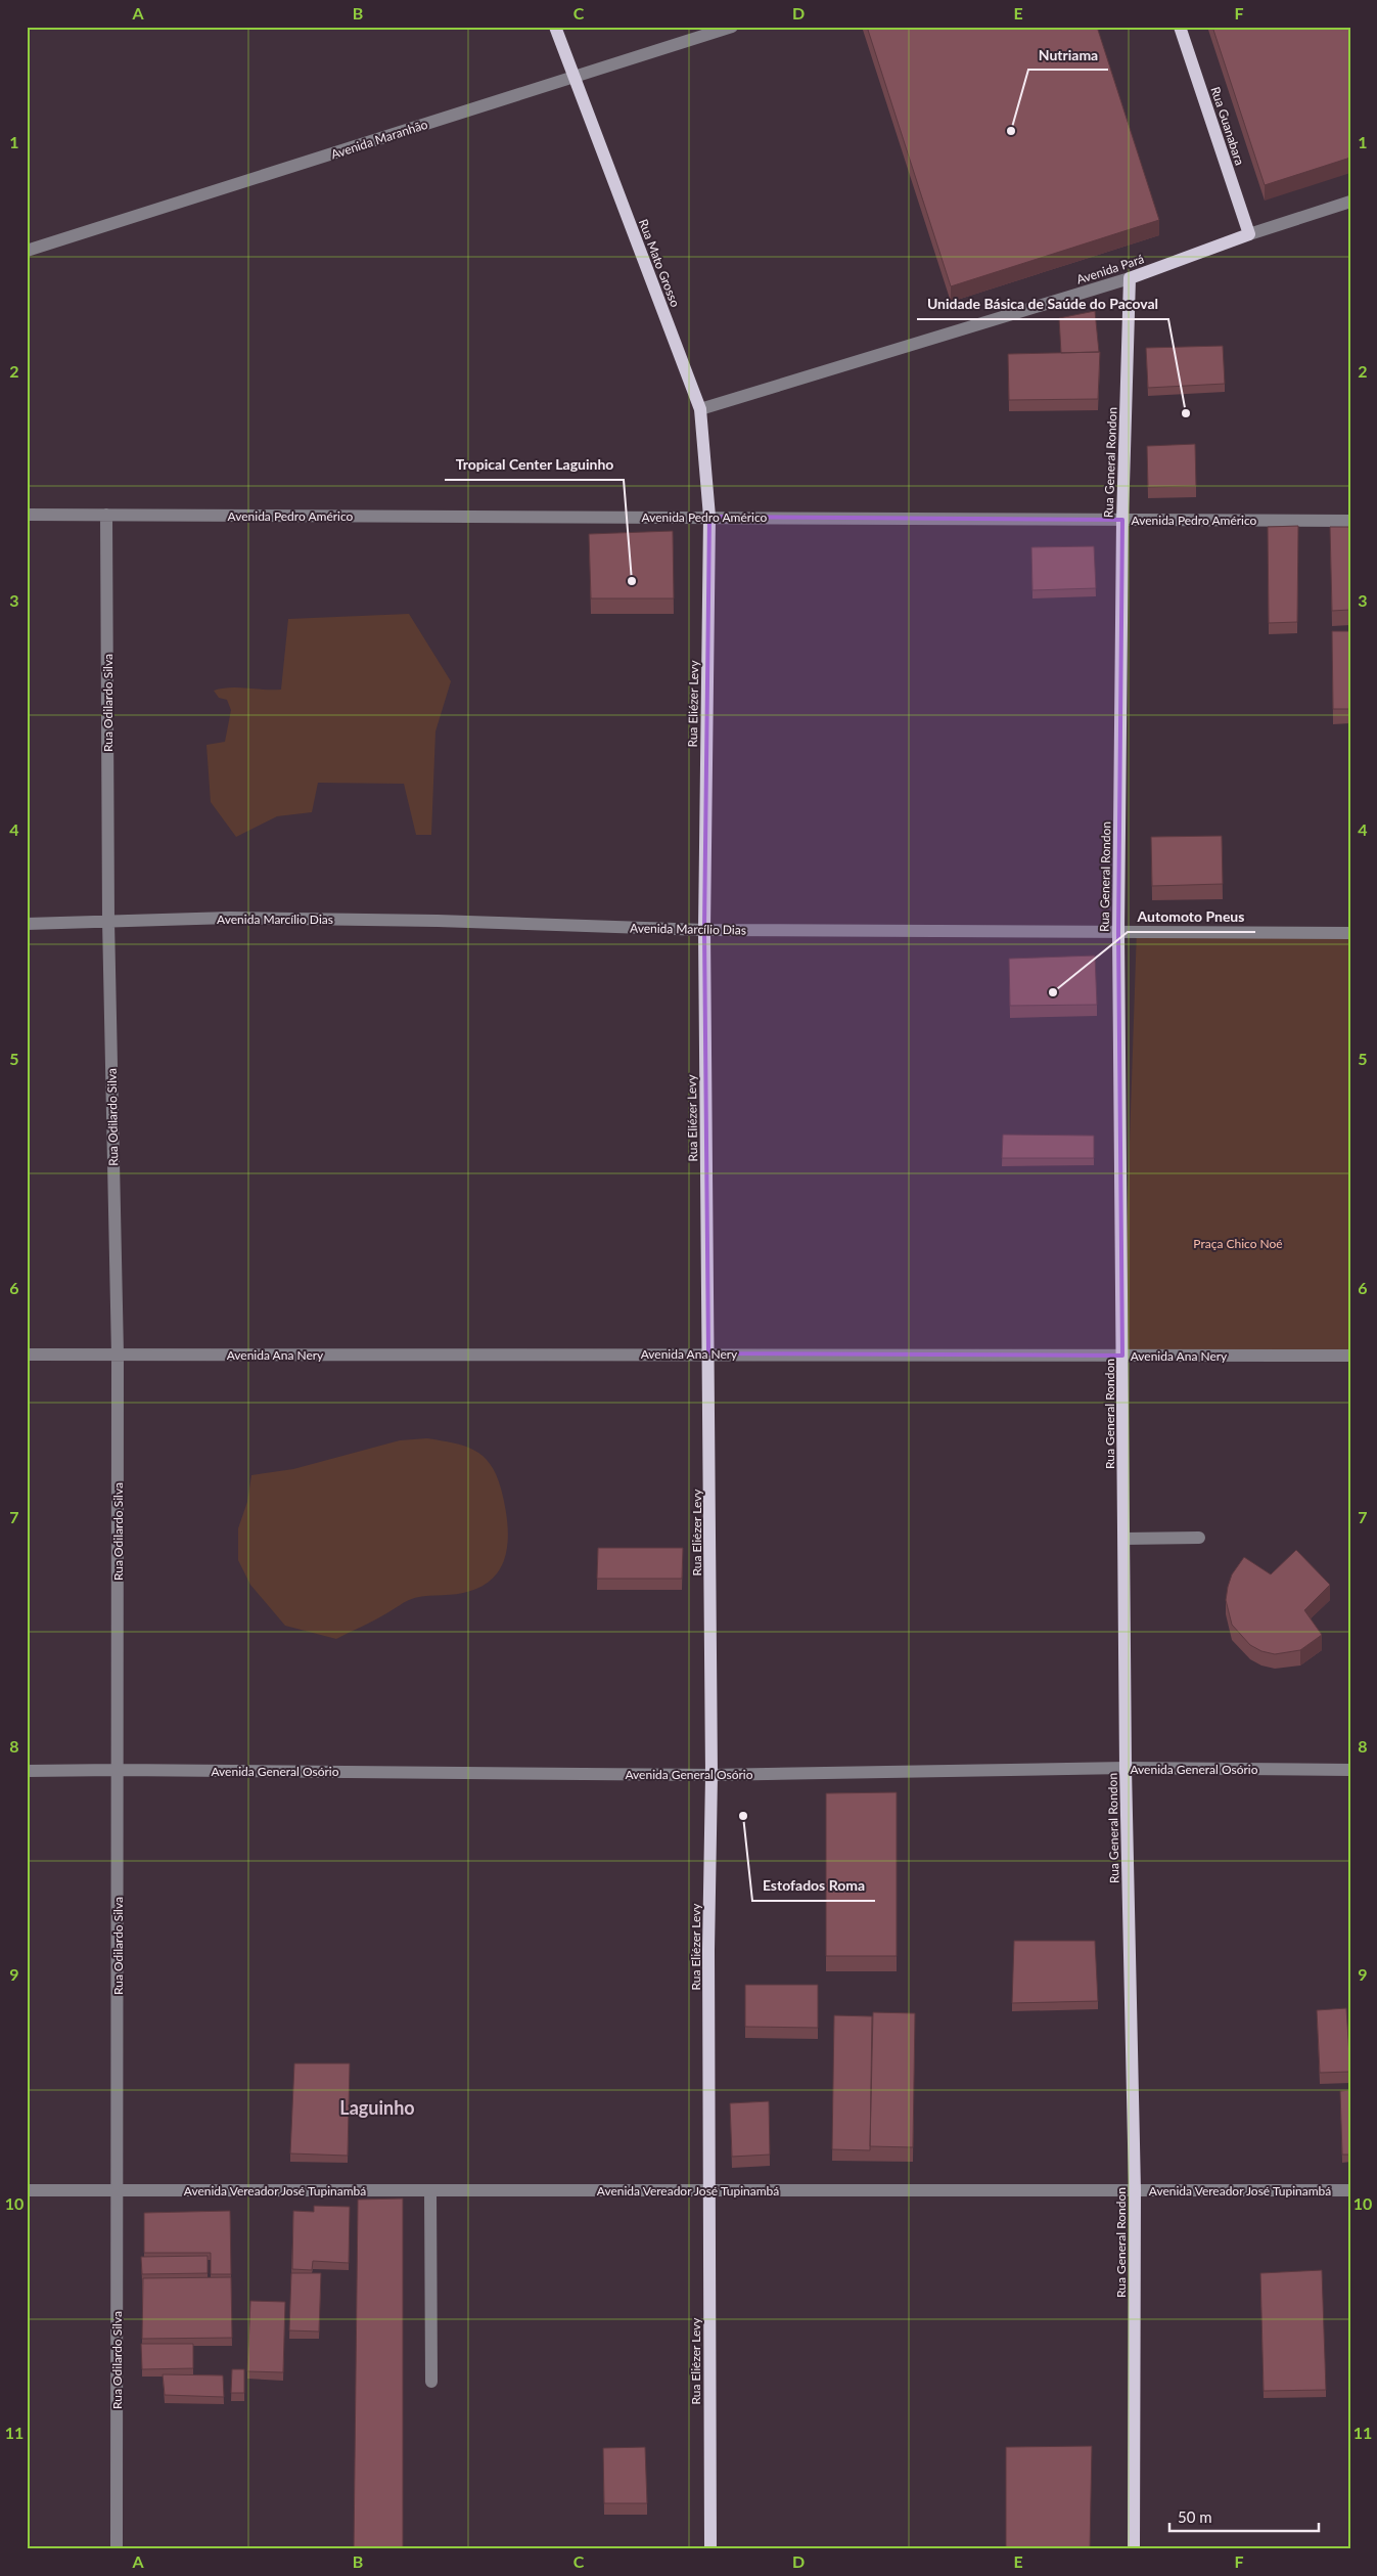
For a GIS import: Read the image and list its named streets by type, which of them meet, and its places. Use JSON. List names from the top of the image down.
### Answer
{
  "streets": {
    "main road": [
      "Rua Guanabara",
      "Rua Mato Grosso",
      "Avenida Pará",
      "Rua General Rondon",
      "Rua Eliézer Levy"
    ],
    "street": [
      "Avenida Maranhão",
      "Avenida Pedro Américo",
      "Rua Odilardo Silva",
      "Avenida Marcílio Dias",
      "Avenida Ana Nery",
      "Avenida General Osório",
      "Avenida Vereador José Tupinambá"
    ]
  },
  "crossings": [
    ["Rua Guanabara", "Avenida Pará"],
    ["Avenida Maranhão", "Rua Mato Grosso"],
    ["Rua Mato Grosso", "Avenida Pará"],
    ["Rua Mato Grosso", "Avenida Pedro Américo"],
    ["Rua Mato Grosso", "Rua Eliézer Levy"],
    ["Avenida Pará", "Rua General Rondon"],
    ["Rua General Rondon", "Avenida Pedro Américo"],
    ["Rua General Rondon", "Avenida Marcílio Dias"],
    ["Rua General Rondon", "Avenida Ana Nery"],
    ["Rua General Rondon", "Avenida General Osório"],
    ["Rua General Rondon", "Avenida Vereador José Tupinambá"],
    ["Avenida Pedro Américo", "Rua Odilardo Silva"],
    ["Avenida Pedro Américo", "Rua Eliézer Levy"],
    ["Rua Odilardo Silva", "Avenida Marcílio Dias"],
    ["Rua Odilardo Silva", "Avenida Ana Nery"],
    ["Rua Odilardo Silva", "Avenida General Osório"],
    ["Rua Odilardo Silva", "Avenida Vereador José Tupinambá"],
    ["Rua Eliézer Levy", "Avenida Marcílio Dias"],
    ["Rua Eliézer Levy", "Avenida Ana Nery"],
    ["Rua Eliézer Levy", "Avenida General Osório"],
    ["Rua Eliézer Levy", "Avenida Vereador José Tupinambá"]
  ],
  "districts": ["Laguinho"],
  "parks": ["Praça Chico Noé"],
  "places": [
    "Nutriama",
    "Unidade Básica de Saúde do Pacoval",
    "Tropical Center Laguinho",
    "Automoto Pneus",
    "Estofados Roma"
  ],
  "scale_bar": "50 m",
  "grid": {
    "columns": [
      "A",
      "B",
      "C",
      "D",
      "E",
      "F"
    ],
    "rows": [
      "1",
      "2",
      "3",
      "4",
      "5",
      "6",
      "7",
      "8",
      "9",
      "10",
      "11"
    ]
  }
}
